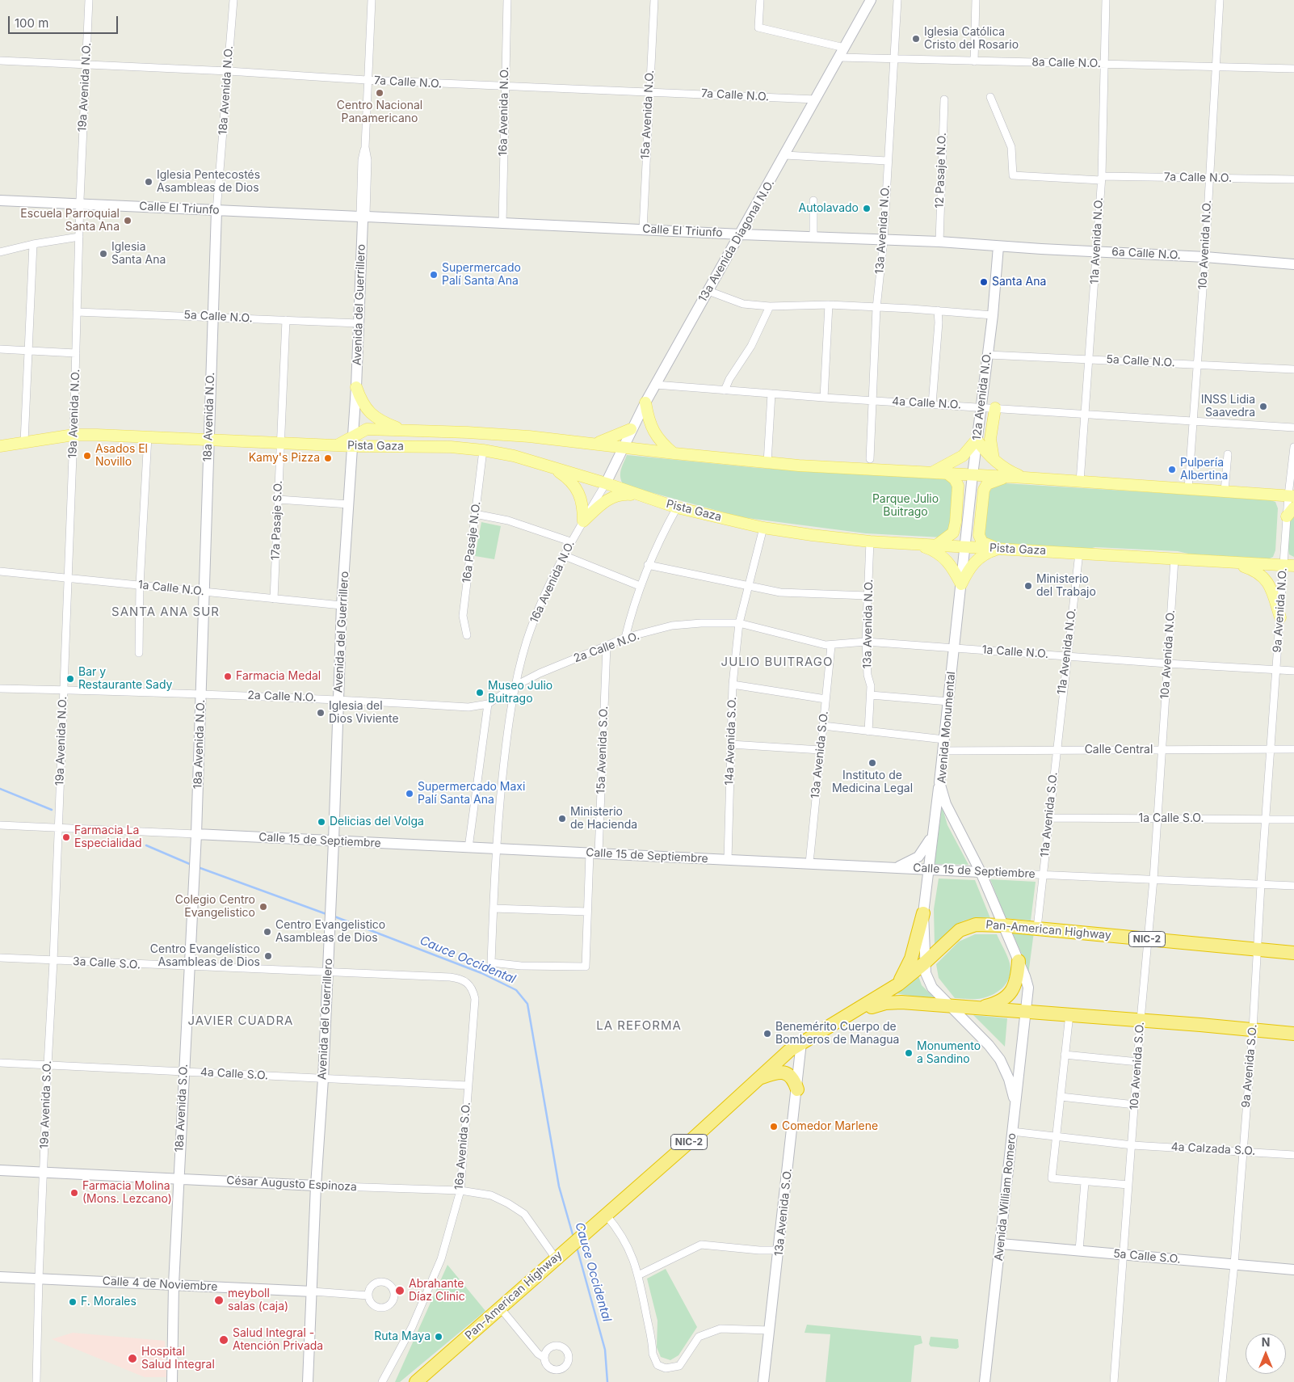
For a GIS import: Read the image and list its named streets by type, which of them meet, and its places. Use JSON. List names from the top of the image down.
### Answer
{
  "streets": {
    "highway": ["Pan-American Highway", "NIC-2"],
    "main road": ["Pista Gaza"],
    "street": [
      "8a Calle N.O.",
      "7a Calle N.O.",
      "19a Avenida N.O.",
      "18a Avenida N.O.",
      "16a Avenida N.O.",
      "15a Avenida N.O.",
      "12 Pasaje N.O.",
      "Calle El Triunfo",
      "13a Avenida N.O.",
      "13a Avenida Diagonal N.O.",
      "11a Avenida N.O.",
      "10a Avenida N.O.",
      "6a Calle N.O.",
      "Avenida del Guerrillero",
      "5a Calle N.O.",
      "12a Avenida N.O.",
      "4a Calle N.O.",
      "17a Pasaje S.O.",
      "16a Pasaje N.O.",
      "1a Calle N.O.",
      "9a Avenida N.O.",
      "2a Calle N.O.",
      "Avenida Monumental",
      "14a Avenida S.O.",
      "15a Avenida S.O.",
      "Calle Central",
      "13a Avenida S.O.",
      "11a Avenida S.O.",
      "1a Calle S.O.",
      "Calle 15 de Septiembre",
      "3a Calle S.O.",
      "10a Avenida S.O.",
      "9a Avenida S.O.",
      "4a Calle S.O.",
      "19a Avenida S.O.",
      "18a Avenida S.O.",
      "16a Avenida S.O.",
      "4a Calzada S.O.",
      "César Augusto Espinoza",
      "Avenida William Romero",
      "5a Calle S.O.",
      "Calle 4 de Noviembre"
    ]
  },
  "crossings": [
    ["8a Calle N.O.", "13a Avenida N.O."],
    ["8a Calle N.O.", "13a Avenida Diagonal N.O."],
    ["8a Calle N.O.", "11a Avenida N.O."],
    ["8a Calle N.O.", "10a Avenida N.O."],
    ["7a Calle N.O.", "19a Avenida N.O."],
    ["7a Calle N.O.", "18a Avenida N.O."],
    ["7a Calle N.O.", "16a Avenida N.O."],
    ["7a Calle N.O.", "15a Avenida N.O."],
    ["7a Calle N.O.", "13a Avenida Diagonal N.O."],
    ["7a Calle N.O.", "11a Avenida N.O."],
    ["7a Calle N.O.", "10a Avenida N.O."],
    ["7a Calle N.O.", "Avenida del Guerrillero"],
    ["19a Avenida N.O.", "Calle El Triunfo"],
    ["19a Avenida N.O.", "5a Calle N.O."],
    ["19a Avenida N.O.", "1a Calle N.O."],
    ["19a Avenida N.O.", "2a Calle N.O."],
    ["19a Avenida N.O.", "Calle 15 de Septiembre"],
    ["19a Avenida N.O.", "19a Avenida S.O."],
    ["18a Avenida N.O.", "Calle El Triunfo"],
    ["18a Avenida N.O.", "5a Calle N.O."],
    ["18a Avenida N.O.", "1a Calle N.O."],
    ["18a Avenida N.O.", "2a Calle N.O."],
    ["18a Avenida N.O.", "Calle 15 de Septiembre"],
    ["18a Avenida N.O.", "18a Avenida S.O."],
    ["16a Avenida N.O.", "Calle El Triunfo"],
    ["16a Avenida N.O.", "13a Avenida Diagonal N.O."],
    ["16a Avenida N.O.", "Pista Gaza"],
    ["16a Avenida N.O.", "2a Calle N.O."],
    ["16a Avenida N.O.", "15a Avenida S.O."],
    ["16a Avenida N.O.", "Calle 15 de Septiembre"],
    ["15a Avenida N.O.", "Calle El Triunfo"],
    ["12 Pasaje N.O.", "Calle El Triunfo"],
    ["Calle El Triunfo", "13a Avenida N.O."],
    ["Calle El Triunfo", "13a Avenida Diagonal N.O."],
    ["Calle El Triunfo", "6a Calle N.O."],
    ["Calle El Triunfo", "Avenida del Guerrillero"],
    ["Calle El Triunfo", "12a Avenida N.O."],
    ["13a Avenida N.O.", "4a Calle N.O."],
    ["13a Avenida N.O.", "Pista Gaza"],
    ["13a Avenida N.O.", "1a Calle N.O."],
    ["13a Avenida Diagonal N.O.", "4a Calle N.O."],
    ["13a Avenida Diagonal N.O.", "Pista Gaza"],
    ["11a Avenida N.O.", "6a Calle N.O."],
    ["11a Avenida N.O.", "5a Calle N.O."],
    ["11a Avenida N.O.", "4a Calle N.O."],
    ["11a Avenida N.O.", "Pista Gaza"],
    ["11a Avenida N.O.", "1a Calle N.O."],
    ["11a Avenida N.O.", "Calle Central"],
    ["11a Avenida N.O.", "11a Avenida S.O."],
    ["10a Avenida N.O.", "6a Calle N.O."],
    ["10a Avenida N.O.", "5a Calle N.O."],
    ["10a Avenida N.O.", "4a Calle N.O."],
    ["10a Avenida N.O.", "Pista Gaza"],
    ["10a Avenida N.O.", "1a Calle N.O."],
    ["10a Avenida N.O.", "Calle Central"],
    ["10a Avenida N.O.", "10a Avenida S.O."],
    ["6a Calle N.O.", "12a Avenida N.O."],
    ["Avenida del Guerrillero", "5a Calle N.O."],
    ["Avenida del Guerrillero", "Pista Gaza"],
    ["Avenida del Guerrillero", "1a Calle N.O."],
    ["Avenida del Guerrillero", "2a Calle N.O."],
    ["Avenida del Guerrillero", "Calle 15 de Septiembre"],
    ["Avenida del Guerrillero", "3a Calle S.O."],
    ["Avenida del Guerrillero", "4a Calle S.O."],
    ["Avenida del Guerrillero", "César Augusto Espinoza"],
    ["Avenida del Guerrillero", "Calle 4 de Noviembre"],
    ["5a Calle N.O.", "12a Avenida N.O."],
    ["5a Calle N.O.", "17a Pasaje S.O."],
    ["12a Avenida N.O.", "4a Calle N.O."],
    ["12a Avenida N.O.", "Pista Gaza"],
    ["12a Avenida N.O.", "Avenida Monumental"],
    ["Pista Gaza", "17a Pasaje S.O."],
    ["Pista Gaza", "16a Pasaje N.O."],
    ["Pista Gaza", "9a Avenida N.O."],
    ["Pista Gaza", "Avenida Monumental"],
    ["Pista Gaza", "14a Avenida S.O."],
    ["17a Pasaje S.O.", "1a Calle N.O."],
    ["1a Calle N.O.", "9a Avenida N.O."],
    ["1a Calle N.O.", "2a Calle N.O."],
    ["1a Calle N.O.", "Avenida Monumental"],
    ["1a Calle N.O.", "14a Avenida S.O."],
    ["1a Calle N.O.", "13a Avenida S.O."],
    ["9a Avenida N.O.", "Calle Central"],
    ["9a Avenida N.O.", "9a Avenida S.O."],
    ["2a Calle N.O.", "14a Avenida S.O."],
    ["2a Calle N.O.", "15a Avenida S.O."],
    ["Avenida Monumental", "Calle Central"],
    ["Avenida Monumental", "Calle 15 de Septiembre"],
    ["Avenida Monumental", "Pan-American Highway"],
    ["Avenida Monumental", "Avenida William Romero"],
    ["14a Avenida S.O.", "Calle 15 de Septiembre"],
    ["15a Avenida S.O.", "Calle 15 de Septiembre"],
    ["Calle Central", "11a Avenida S.O."],
    ["Calle Central", "10a Avenida S.O."],
    ["Calle Central", "9a Avenida S.O."],
    ["13a Avenida S.O.", "Calle 15 de Septiembre"],
    ["13a Avenida S.O.", "Pan-American Highway"],
    ["11a Avenida S.O.", "1a Calle S.O."],
    ["11a Avenida S.O.", "Calle 15 de Septiembre"],
    ["11a Avenida S.O.", "Pan-American Highway"],
    ["1a Calle S.O.", "10a Avenida S.O."],
    ["1a Calle S.O.", "9a Avenida S.O."],
    ["Calle 15 de Septiembre", "10a Avenida S.O."],
    ["Calle 15 de Septiembre", "9a Avenida S.O."],
    ["Calle 15 de Septiembre", "19a Avenida S.O."],
    ["Calle 15 de Septiembre", "18a Avenida S.O."],
    ["Pan-American Highway", "10a Avenida S.O."],
    ["Pan-American Highway", "9a Avenida S.O."],
    ["Pan-American Highway", "César Augusto Espinoza"],
    ["Pan-American Highway", "Avenida William Romero"],
    ["3a Calle S.O.", "19a Avenida S.O."],
    ["3a Calle S.O.", "18a Avenida S.O."],
    ["3a Calle S.O.", "16a Avenida S.O."],
    ["10a Avenida S.O.", "4a Calzada S.O."],
    ["10a Avenida S.O.", "5a Calle S.O."],
    ["9a Avenida S.O.", "4a Calzada S.O."],
    ["9a Avenida S.O.", "5a Calle S.O."],
    ["4a Calle S.O.", "19a Avenida S.O."],
    ["4a Calle S.O.", "18a Avenida S.O."],
    ["4a Calle S.O.", "16a Avenida S.O."],
    ["19a Avenida S.O.", "César Augusto Espinoza"],
    ["19a Avenida S.O.", "Calle 4 de Noviembre"],
    ["18a Avenida S.O.", "César Augusto Espinoza"],
    ["18a Avenida S.O.", "Calle 4 de Noviembre"],
    ["16a Avenida S.O.", "César Augusto Espinoza"],
    ["4a Calzada S.O.", "Avenida William Romero"],
    ["Avenida William Romero", "5a Calle S.O."]
  ],
  "districts": [
    "SANTA ANA SUR",
    "JULIO BUITRAGO",
    "JAVIER CUADRA",
    "LA REFORMA"
  ],
  "water": ["Cauce Occidental"],
  "parks": ["Parque Julio Buitrago"],
  "places": [
    "Iglesia Católica Cristo del Rosario",
    "Centro Nacional Panamericano",
    "Iglesia Pentecostés Asambleas de Dios",
    "Autolavado",
    "Escuela Parroquial Santa Ana",
    "Iglesia Santa Ana",
    "Supermercado Palí Santa Ana",
    "Santa Ana",
    "INSS Lidia Saavedra",
    "Asados El Novillo",
    "Kamy's Pizza",
    "Pulpería Albertina",
    "Ministerio del Trabajo",
    "Farmacia Medal",
    "Bar y Restaurante Sady",
    "Museo Julio Buitrago",
    "Iglesia del Dios Viviente",
    "Instituto de Medicina Legal",
    "Supermercado Maxi Palí Santa Ana",
    "Ministerio de Hacienda",
    "Delicias del Volga",
    "Farmacia La Especialidad",
    "Colegio Centro Evangelistico",
    "Centro Evangelistico Asambleas de Dios",
    "Centro Evangelístico Asambleas de Dios",
    "Benemérito Cuerpo de Bomberos de Managua",
    "Monumento a Sandino",
    "Comedor Marlene",
    "Farmacia Molina (Mons. Lezcano)",
    "Abrahante Díaz Clinic",
    "meyboll salas (caja)",
    "F. Morales",
    "Ruta Maya",
    "Salud Integral - Atención Privada",
    "Hospital Salud Integral"
  ],
  "scale_bar": "100 m",
  "north": "top"
}
